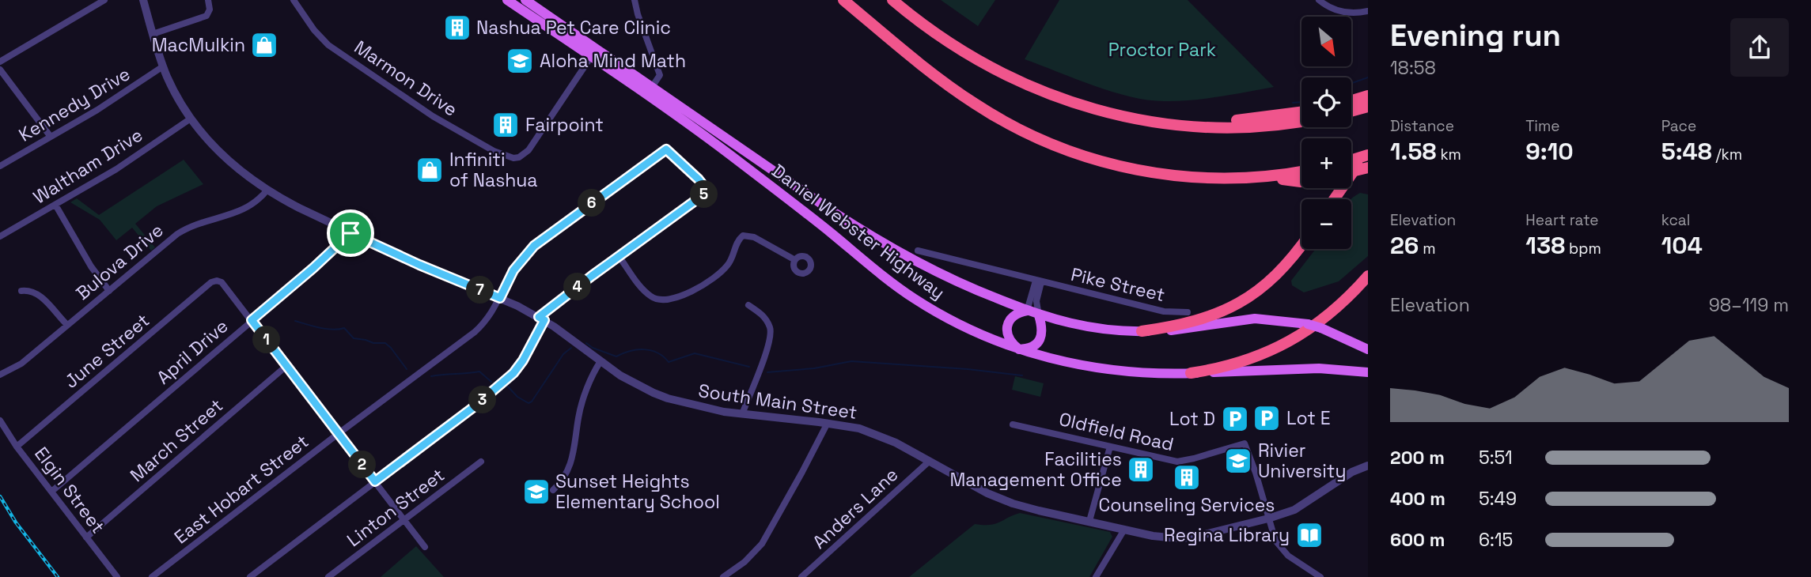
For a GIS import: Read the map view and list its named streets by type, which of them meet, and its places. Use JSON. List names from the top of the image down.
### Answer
{
  "streets": {
    "main road": ["Daniel Webster Highway"],
    "street": [
      "Marmon Drive",
      "Kennedy Drive",
      "Waltham Drive",
      "Bulova Drive",
      "Pike Street",
      "June Street",
      "April Drive",
      "South Main Street",
      "Oldfield Road",
      "March Street",
      "East Hobart Street",
      "Elgin Street",
      "Linton Street",
      "Anders Lane"
    ]
  },
  "crossings": [
    ["Marmon Drive", "Daniel Webster Highway"],
    ["Kennedy Drive", "South Main Street"],
    ["Waltham Drive", "South Main Street"],
    ["Bulova Drive", "South Main Street"],
    ["June Street", "April Drive"],
    ["June Street", "Elgin Street"],
    ["April Drive", "South Main Street"],
    ["April Drive", "Elgin Street"],
    ["South Main Street", "Oldfield Road"],
    ["South Main Street", "East Hobart Street"],
    ["South Main Street", "Anders Lane"],
    ["March Street", "Elgin Street"]
  ],
  "parks": ["Proctor Park"],
  "places": {
    "building": [
      "Nashua Pet Care Clinic",
      "Fairpoint",
      "Facilities Management Office",
      "Counseling Services"
    ],
    "shop": ["MacMulkin", "Infiniti of Nashua"],
    "school or university": ["Aloha Mind Math", "Rivier University", "Sunset Heights Elementary School"],
    "parking": ["Lot E", "Lot D"],
    "library": ["Regina Library"]
  },
  "north": "bottom right",
  "page": {
    "heading": ["Evening run", "18:58"],
    "map_buttons": ["+", "−"],
    "stats": [
      ["Distance", "1.58 km"],
      ["Time", "9:10"],
      ["Pace", "5:48 /km"],
      ["Elevation", "26 m"],
      ["Heart rate", "138 bpm"],
      ["kcal", "104"]
    ],
    "pins": [
      "5",
      "6",
      "4",
      "7",
      "1",
      "3",
      "2"
    ],
    "chart": ["Elevation", "98–119 m"],
    "list": [
      {
        "name": "200 m",
        "note": "5:51"
      },
      {
        "name": "400 m",
        "note": "5:49"
      },
      {
        "name": "600 m",
        "note": "6:15"
      }
    ]
  }
}
